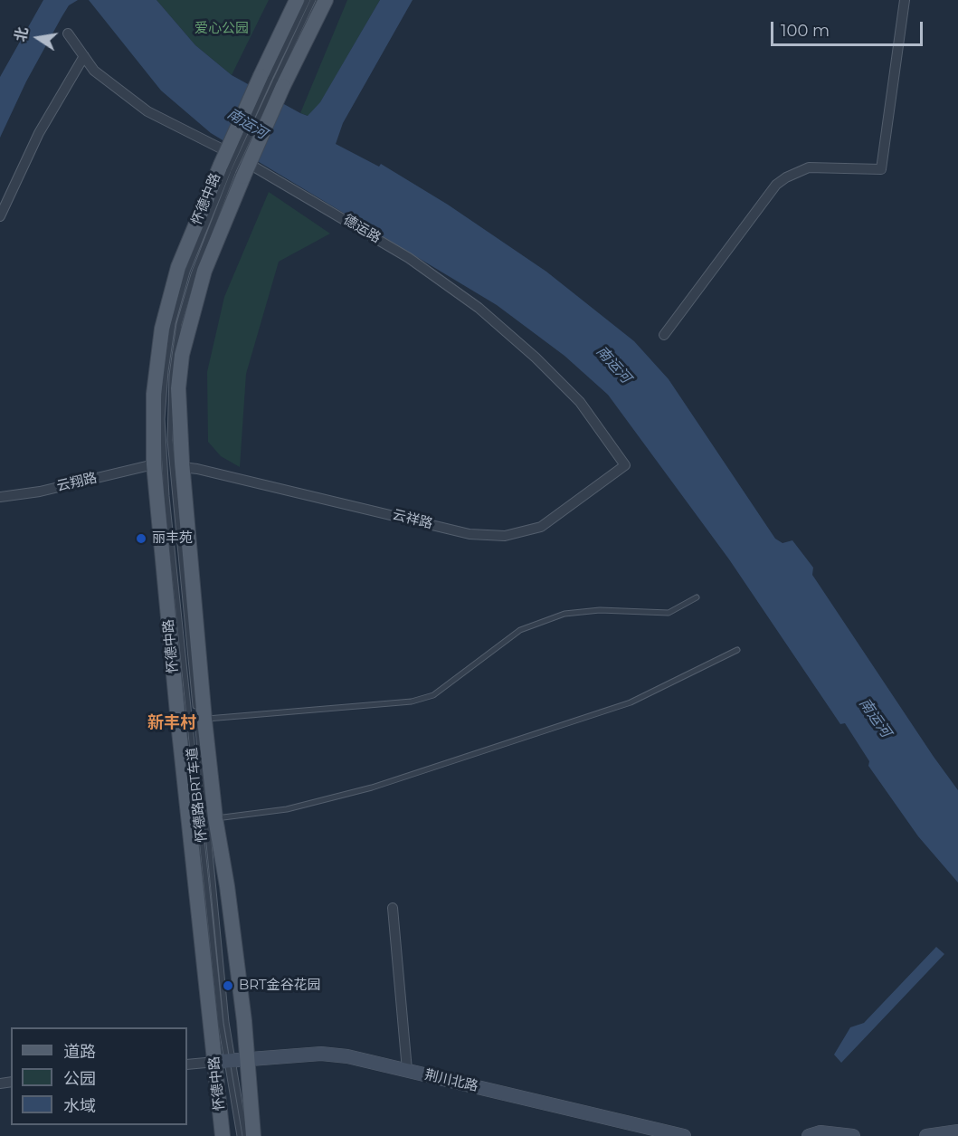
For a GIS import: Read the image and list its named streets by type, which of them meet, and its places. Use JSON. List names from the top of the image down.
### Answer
{
  "streets": {
    "main road": ["怀德中路"],
    "street": [
      "德运路",
      "云翔路",
      "云祥路",
      "荆川北路"
    ],
    "lane": ["怀德路BRT车道"]
  },
  "crossings": [
    ["怀德中路", "云翔路"],
    ["怀德中路", "云祥路"],
    ["怀德中路", "怀德路BRT车道"],
    ["怀德中路", "荆川北路"],
    ["德运路", "云祥路"],
    ["怀德路BRT车道", "荆川北路"]
  ],
  "districts": ["新丰村"],
  "water": ["南运河"],
  "parks": ["爱心公园"],
  "places": ["丽丰苑", "BRT金谷花园"],
  "legend": ["道路", "公园", "水域"],
  "scale_bar": "100 m",
  "north": "left"
}
